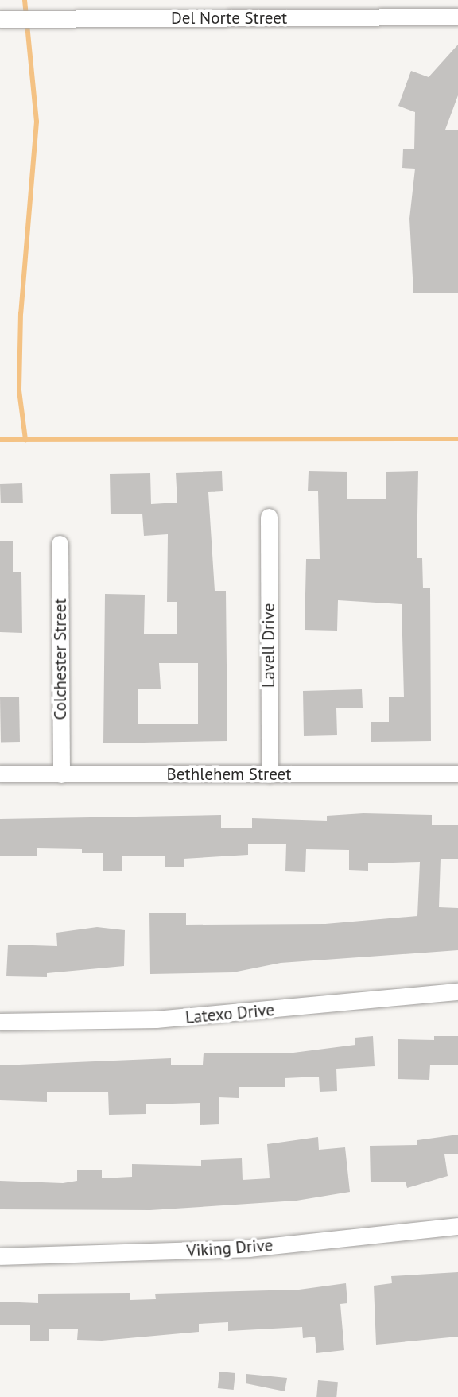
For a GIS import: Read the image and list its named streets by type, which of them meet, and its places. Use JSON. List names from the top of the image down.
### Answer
{
  "streets": {
    "street": [
      "Del Norte Street",
      "Lavell Drive",
      "Colchester Street",
      "Bethlehem Street",
      "Latexo Drive",
      "Viking Drive"
    ]
  },
  "crossings": [
    ["Lavell Drive", "Bethlehem Street"],
    ["Colchester Street", "Bethlehem Street"]
  ]
}
